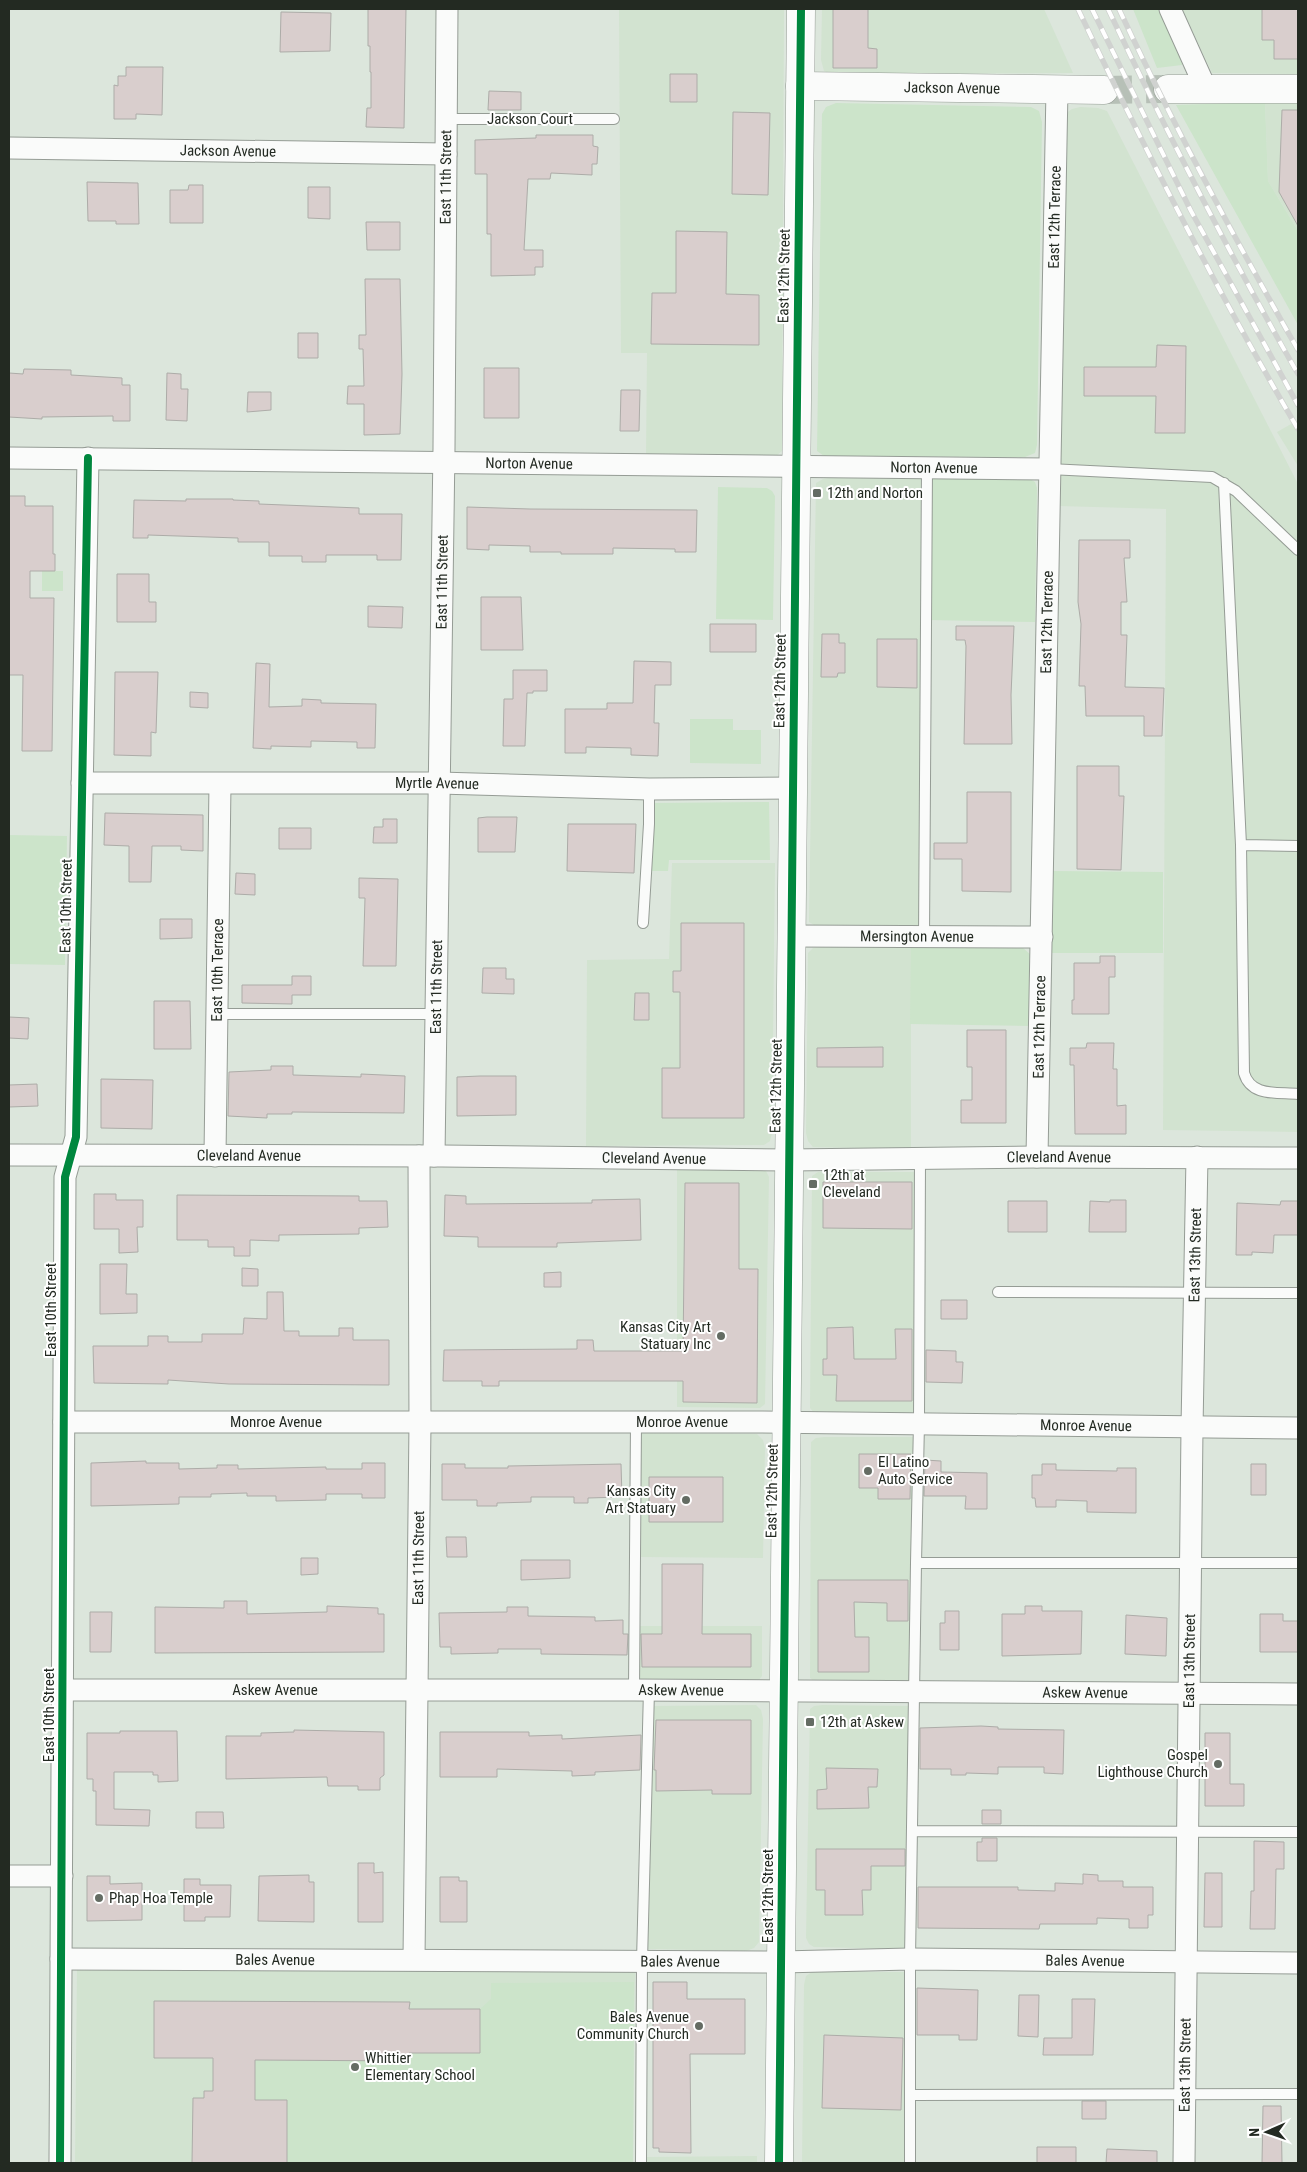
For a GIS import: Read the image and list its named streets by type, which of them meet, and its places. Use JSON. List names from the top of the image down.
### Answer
{
  "streets": {
    "street": [
      "Jackson Avenue",
      "East 11th Street",
      "East 12th Terrace",
      "East 12th Street",
      "Norton Avenue",
      "Myrtle Avenue",
      "East 10th Street",
      "Mersington Avenue",
      "East 10th Terrace",
      "Cleveland Avenue",
      "East 13th Street",
      "Monroe Avenue",
      "Askew Avenue",
      "Bales Avenue"
    ],
    "lane": ["Jackson Court"]
  },
  "crossings": [
    ["Jackson Avenue", "East 11th Street"],
    ["Jackson Avenue", "East 12th Terrace"],
    ["Jackson Avenue", "East 12th Street"],
    ["Jackson Court", "East 11th Street"],
    ["East 11th Street", "Norton Avenue"],
    ["East 11th Street", "Myrtle Avenue"],
    ["East 11th Street", "Cleveland Avenue"],
    ["East 11th Street", "Monroe Avenue"],
    ["East 11th Street", "Askew Avenue"],
    ["East 11th Street", "Bales Avenue"],
    ["East 12th Terrace", "Norton Avenue"],
    ["East 12th Terrace", "Mersington Avenue"],
    ["East 12th Terrace", "Cleveland Avenue"],
    ["East 12th Street", "Norton Avenue"],
    ["East 12th Street", "Myrtle Avenue"],
    ["East 12th Street", "Mersington Avenue"],
    ["East 12th Street", "Cleveland Avenue"],
    ["East 12th Street", "Monroe Avenue"],
    ["East 12th Street", "Askew Avenue"],
    ["East 12th Street", "Bales Avenue"],
    ["Norton Avenue", "East 10th Street"],
    ["Myrtle Avenue", "East 10th Street"],
    ["Myrtle Avenue", "East 10th Terrace"],
    ["East 10th Street", "Cleveland Avenue"],
    ["East 10th Street", "Monroe Avenue"],
    ["East 10th Street", "Askew Avenue"],
    ["East 10th Street", "Bales Avenue"],
    ["East 10th Terrace", "Cleveland Avenue"],
    ["Cleveland Avenue", "East 13th Street"],
    ["East 13th Street", "Monroe Avenue"],
    ["East 13th Street", "Askew Avenue"],
    ["East 13th Street", "Bales Avenue"]
  ],
  "places": {
    "transit": ["12th and Norton", "12th at Cleveland", "12th at Askew"],
    "other": [
      "Kansas City Art Statuary Inc",
      "El Latino Auto Service",
      "Kansas City Art Statuary",
      "Gospel Lighthouse Church",
      "Phap Hoa Temple",
      "Bales Avenue Community Church",
      "Whittier Elementary School"
    ]
  },
  "north": "left"
}
